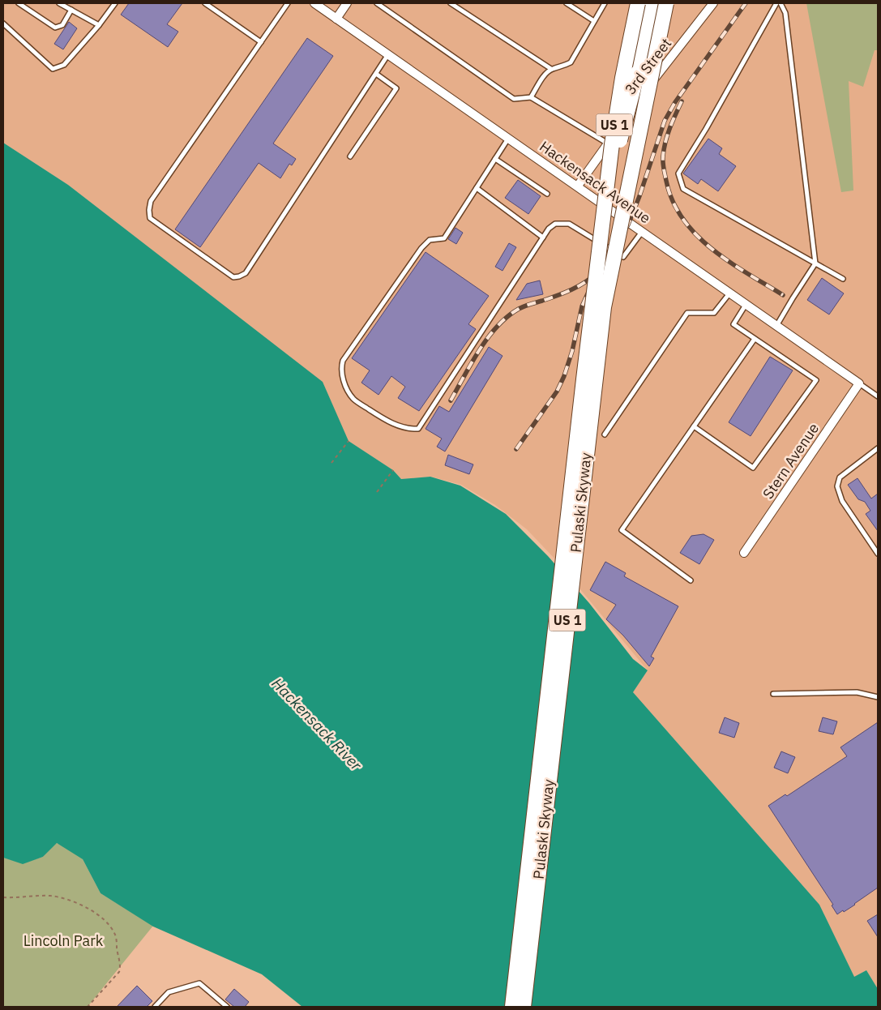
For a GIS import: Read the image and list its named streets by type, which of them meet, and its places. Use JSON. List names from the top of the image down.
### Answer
{
  "streets": {
    "highway": ["US 1", "Pulaski Skyway"],
    "street": ["3rd Street", "Hackensack Avenue", "Stern Avenue"]
  },
  "crossings": [
    ["3rd Street", "Hackensack Avenue"],
    ["Hackensack Avenue", "Stern Avenue"]
  ],
  "water": ["Hackensack River"],
  "parks": ["Lincoln Park"]
}
